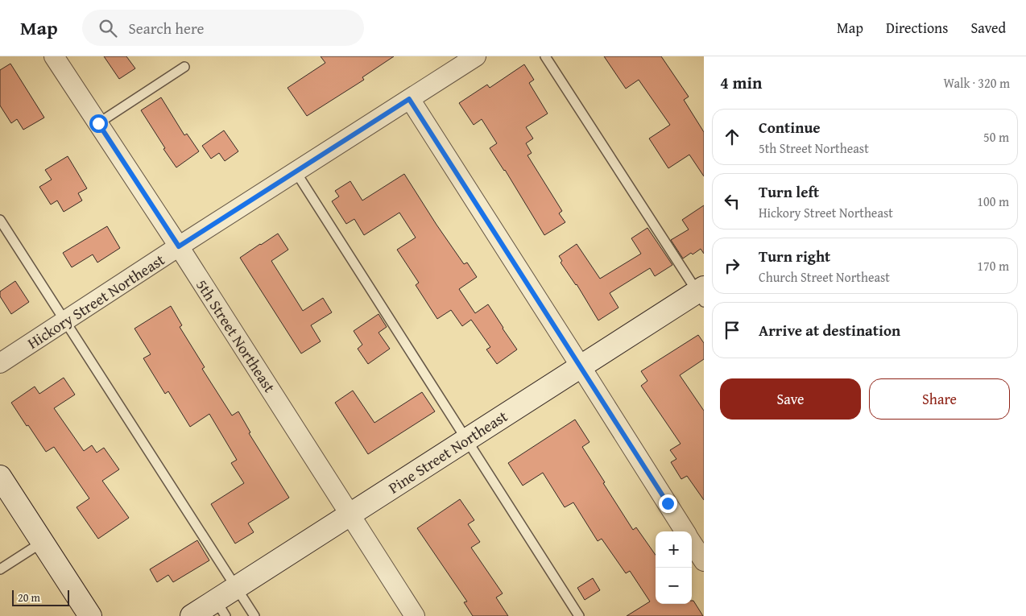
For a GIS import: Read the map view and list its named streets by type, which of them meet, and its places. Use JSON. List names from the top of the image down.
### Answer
{
  "streets": {
    "main road": ["Pine Street Northeast"],
    "street": ["Hickory Street Northeast", "5th Street Northeast"]
  },
  "crossings": [
    ["Hickory Street Northeast", "5th Street Northeast"],
    ["5th Street Northeast", "Pine Street Northeast"]
  ],
  "scale_bar": "20 m",
  "page": {
    "header": "Map",
    "search": "Search here",
    "nav": ["Map", "Directions", "Saved"],
    "heading": ["4 min", "Walk · 320 m"],
    "list": [
      ["Continue", "5th Street Northeast", "50 m"],
      ["Turn left", "Hickory Street Northeast", "100 m"],
      ["Turn right", "Church Street Northeast", "170 m"],
      "Arrive at destination"
    ],
    "buttons": ["Save", "Share"],
    "map_buttons": ["+", "−"],
    "scale": "20 m"
  }
}
